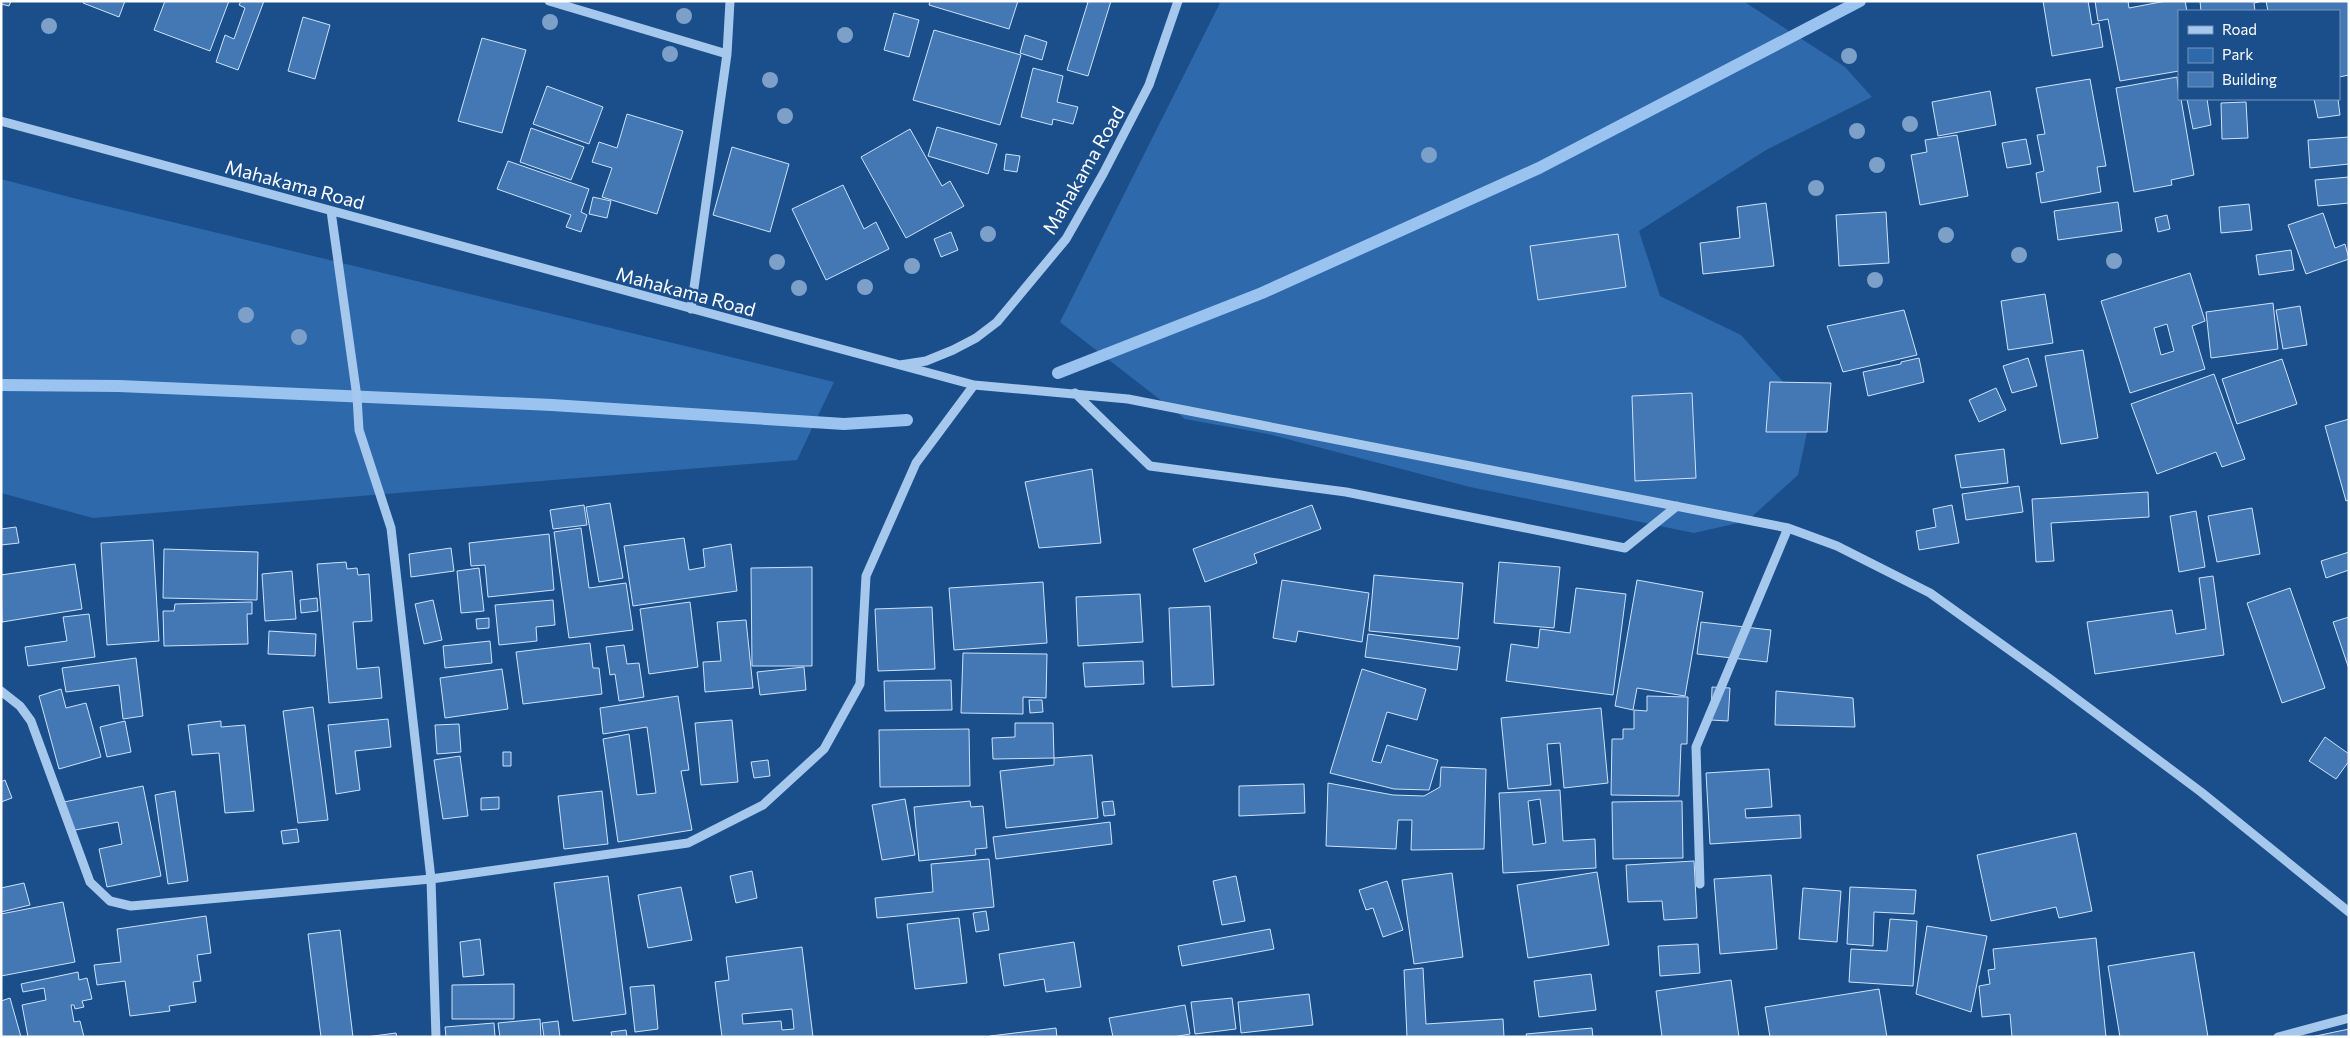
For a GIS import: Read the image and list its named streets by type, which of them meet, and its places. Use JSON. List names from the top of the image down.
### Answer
{
  "streets": {
    "street": ["Mahakama Road"]
  },
  "legend": ["Road", "Park", "Building"]
}
